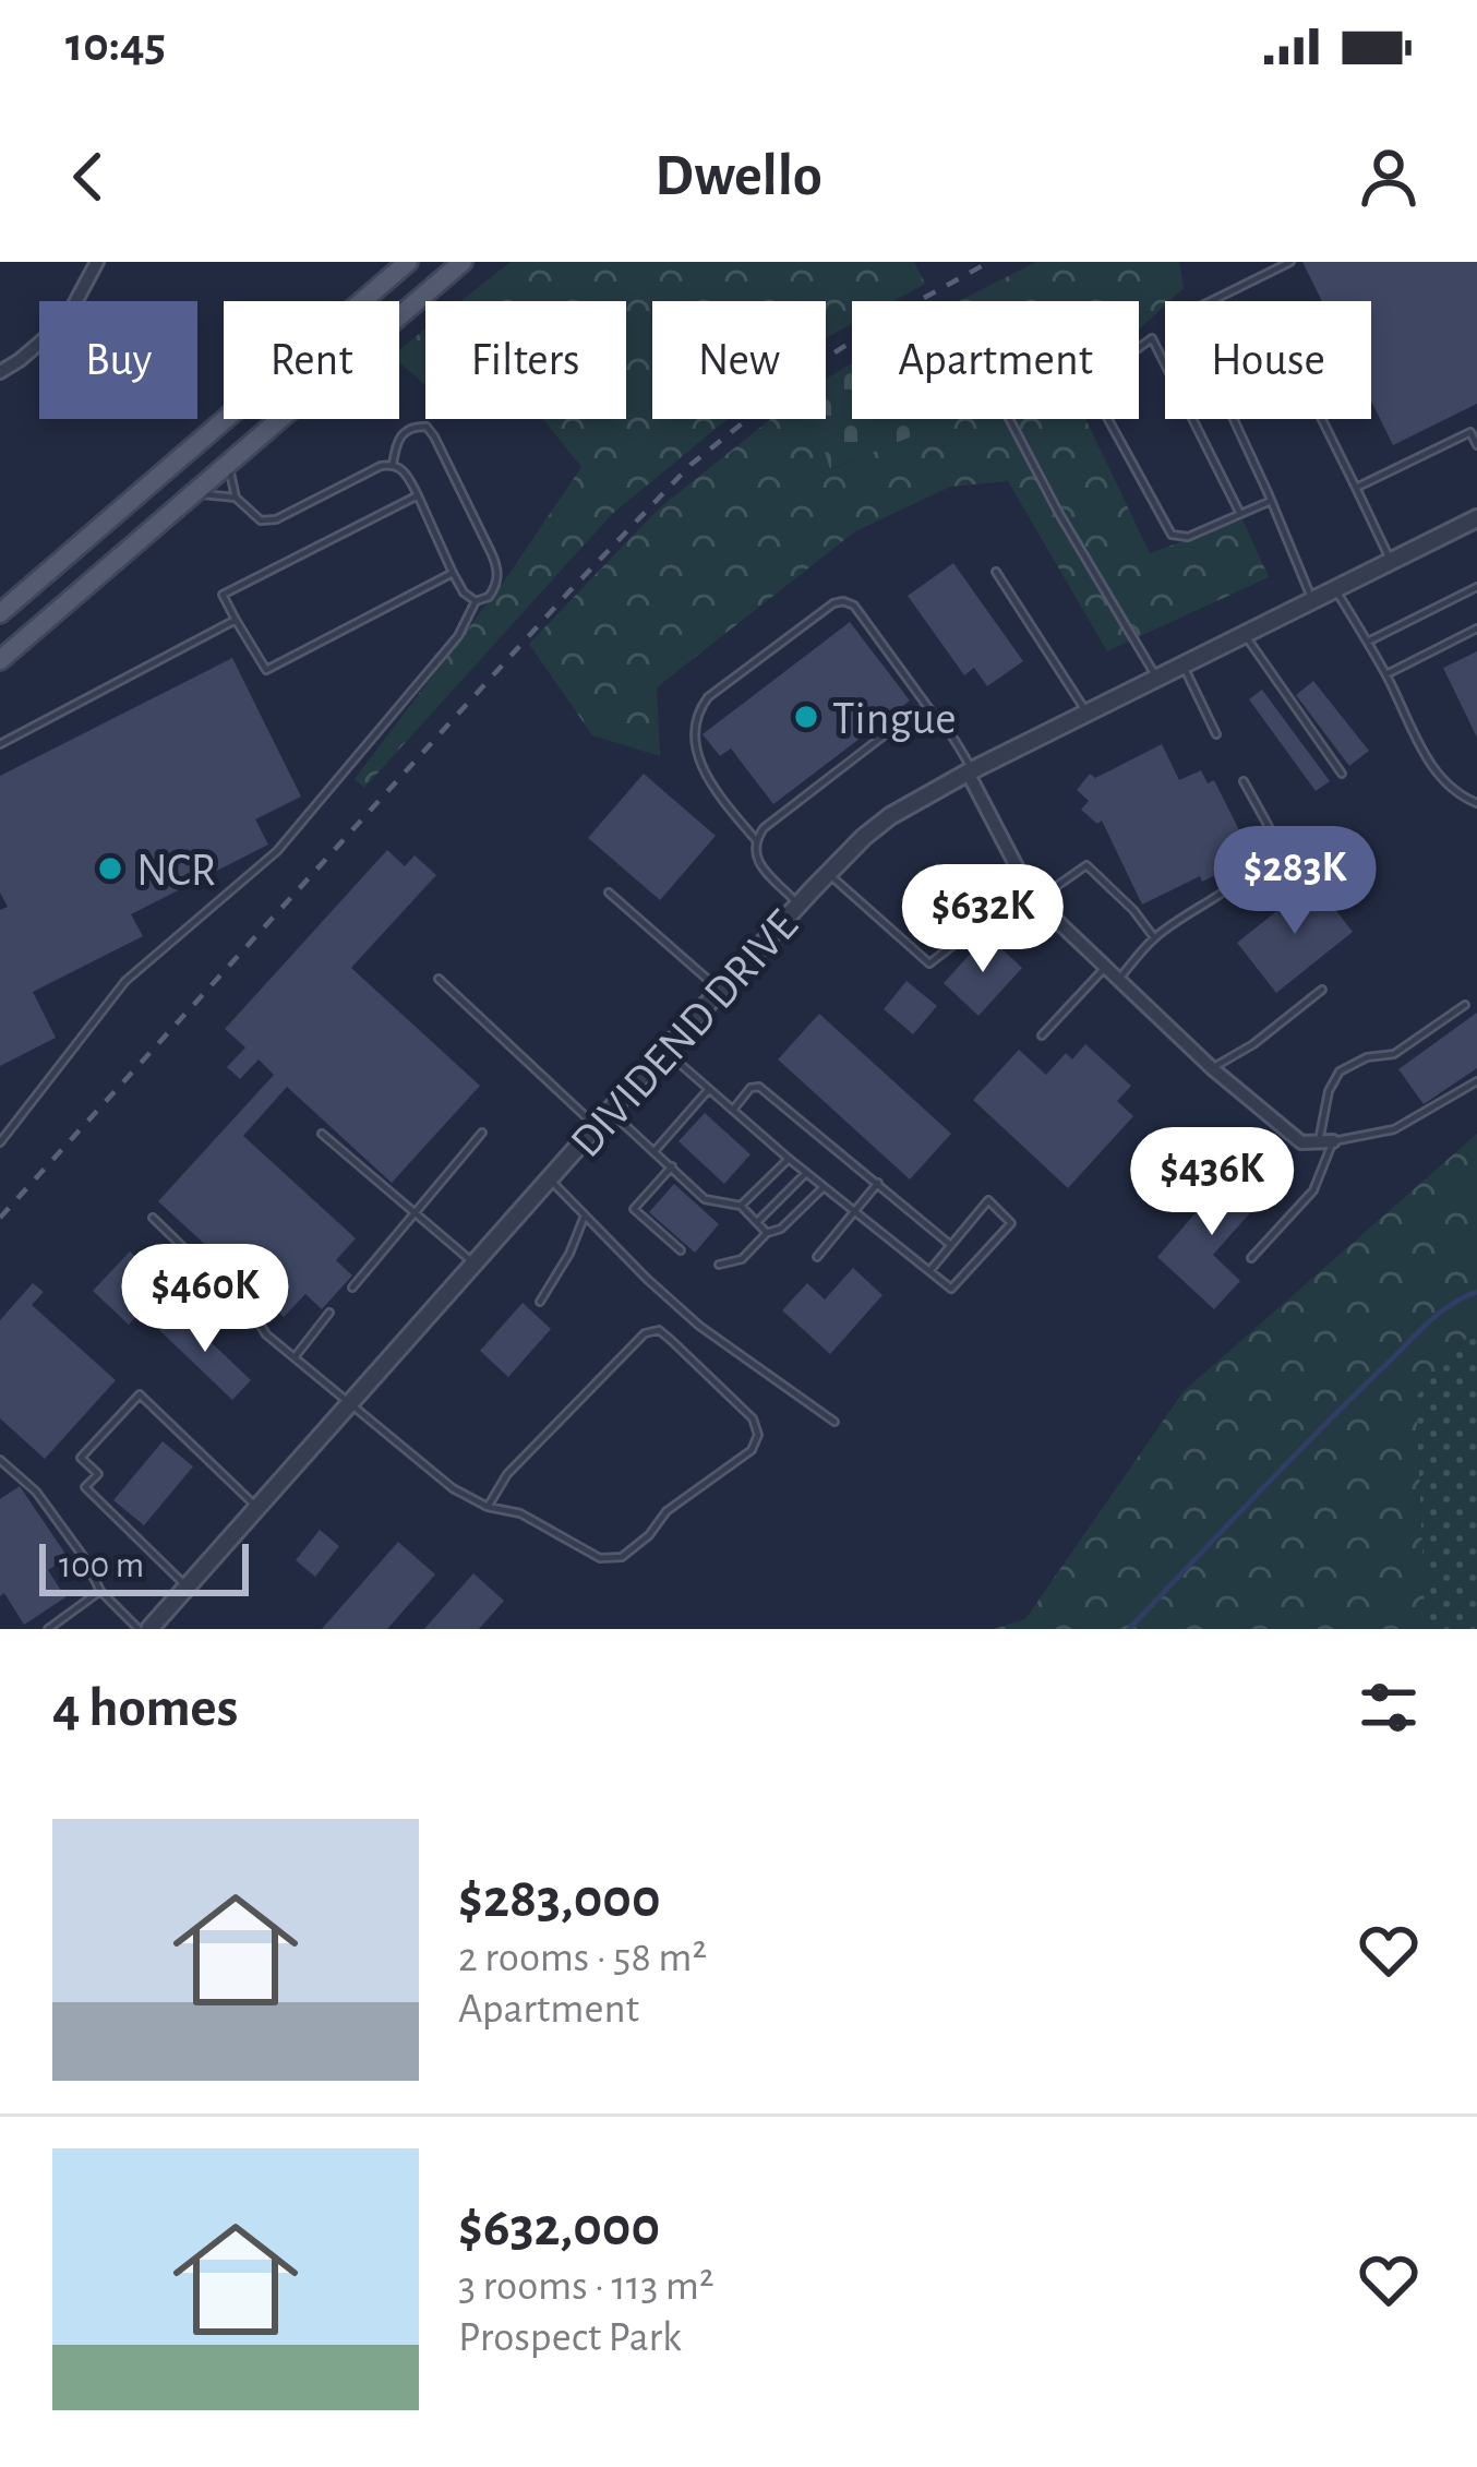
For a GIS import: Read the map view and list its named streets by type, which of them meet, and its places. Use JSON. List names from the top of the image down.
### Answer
{
  "streets": {
    "street": ["DIVIDEND DRIVE"]
  },
  "places": ["Tingue", "NCR"],
  "scale_bar": "100 m",
  "page": {
    "status": "10:45",
    "header": "Dwello",
    "chip": [
      "Buy",
      "Rent",
      "Filters",
      "New",
      "Apartment",
      "House"
    ],
    "price": [
      "$283K",
      "$632K",
      "$436K",
      "$460K"
    ],
    "scale": "100 m",
    "heading": "4 homes",
    "list": [
      {
        "name": "$283,000",
        "note": "2 rooms · 58 m² · Apartment"
      },
      {
        "name": "$632,000",
        "note": "3 rooms · 113 m² · Prospect Park"
      }
    ]
  }
}
